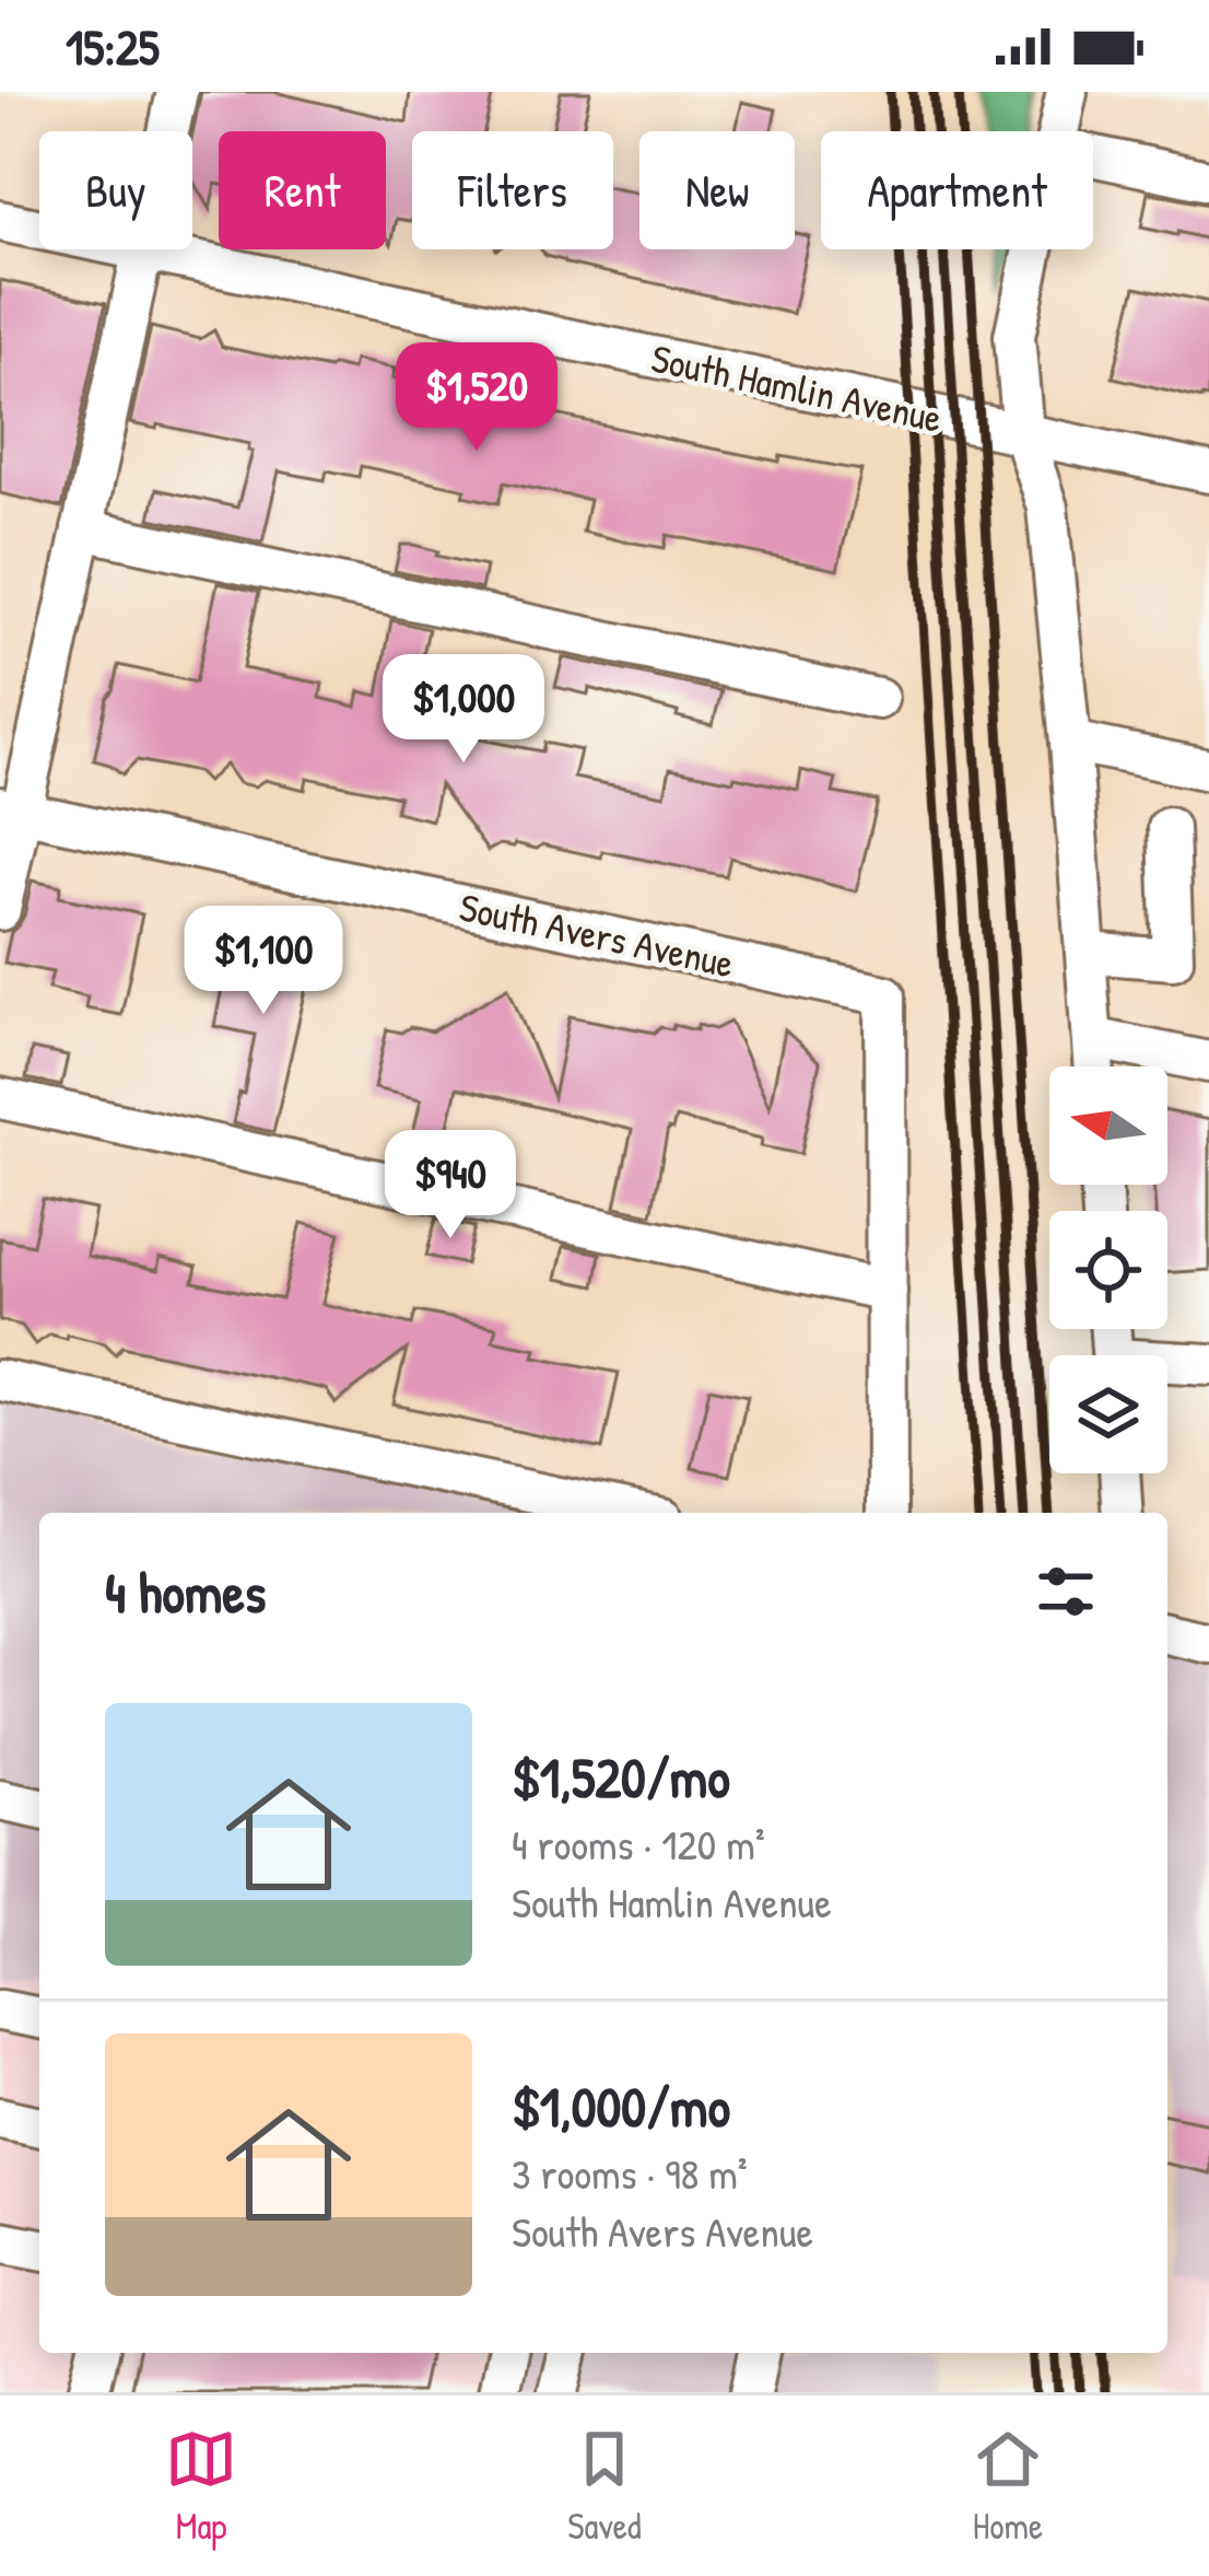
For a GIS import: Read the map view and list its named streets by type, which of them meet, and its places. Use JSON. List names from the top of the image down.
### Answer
{
  "streets": {
    "street": ["South Hamlin Avenue", "South Avers Avenue"]
  },
  "north": "left",
  "page": {
    "status": "15:25",
    "chip": [
      "Buy",
      "Rent",
      "Filters",
      "New",
      "Apartment"
    ],
    "price": [
      "$1,520",
      "$1,000",
      "$1,100",
      "$940"
    ],
    "heading": "4 homes",
    "list": [
      {
        "name": "$1,520/mo",
        "note": "4 rooms · 120 m² · South Hamlin Avenue"
      },
      {
        "name": "$1,000/mo",
        "note": "3 rooms · 98 m² · South Avers Avenue"
      }
    ],
    "tabs": ["Map", "Saved", "Home"]
  }
}
